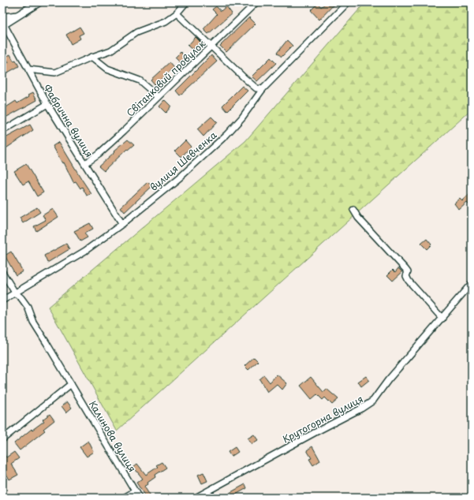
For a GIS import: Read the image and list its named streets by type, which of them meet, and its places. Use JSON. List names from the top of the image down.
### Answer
{
  "streets": {
    "street": [
      "Світанковий провулок",
      "Фабрична вулиця",
      "вулиця Шевченка",
      "Крутогорна вулиця",
      "Калинова вулиця"
    ]
  },
  "crossings": [
    ["Світанковий провулок", "Фабрична вулиця"],
    ["Фабрична вулиця", "вулиця Шевченка"],
    ["вулиця Шевченка", "Калинова вулиця"]
  ]
}
